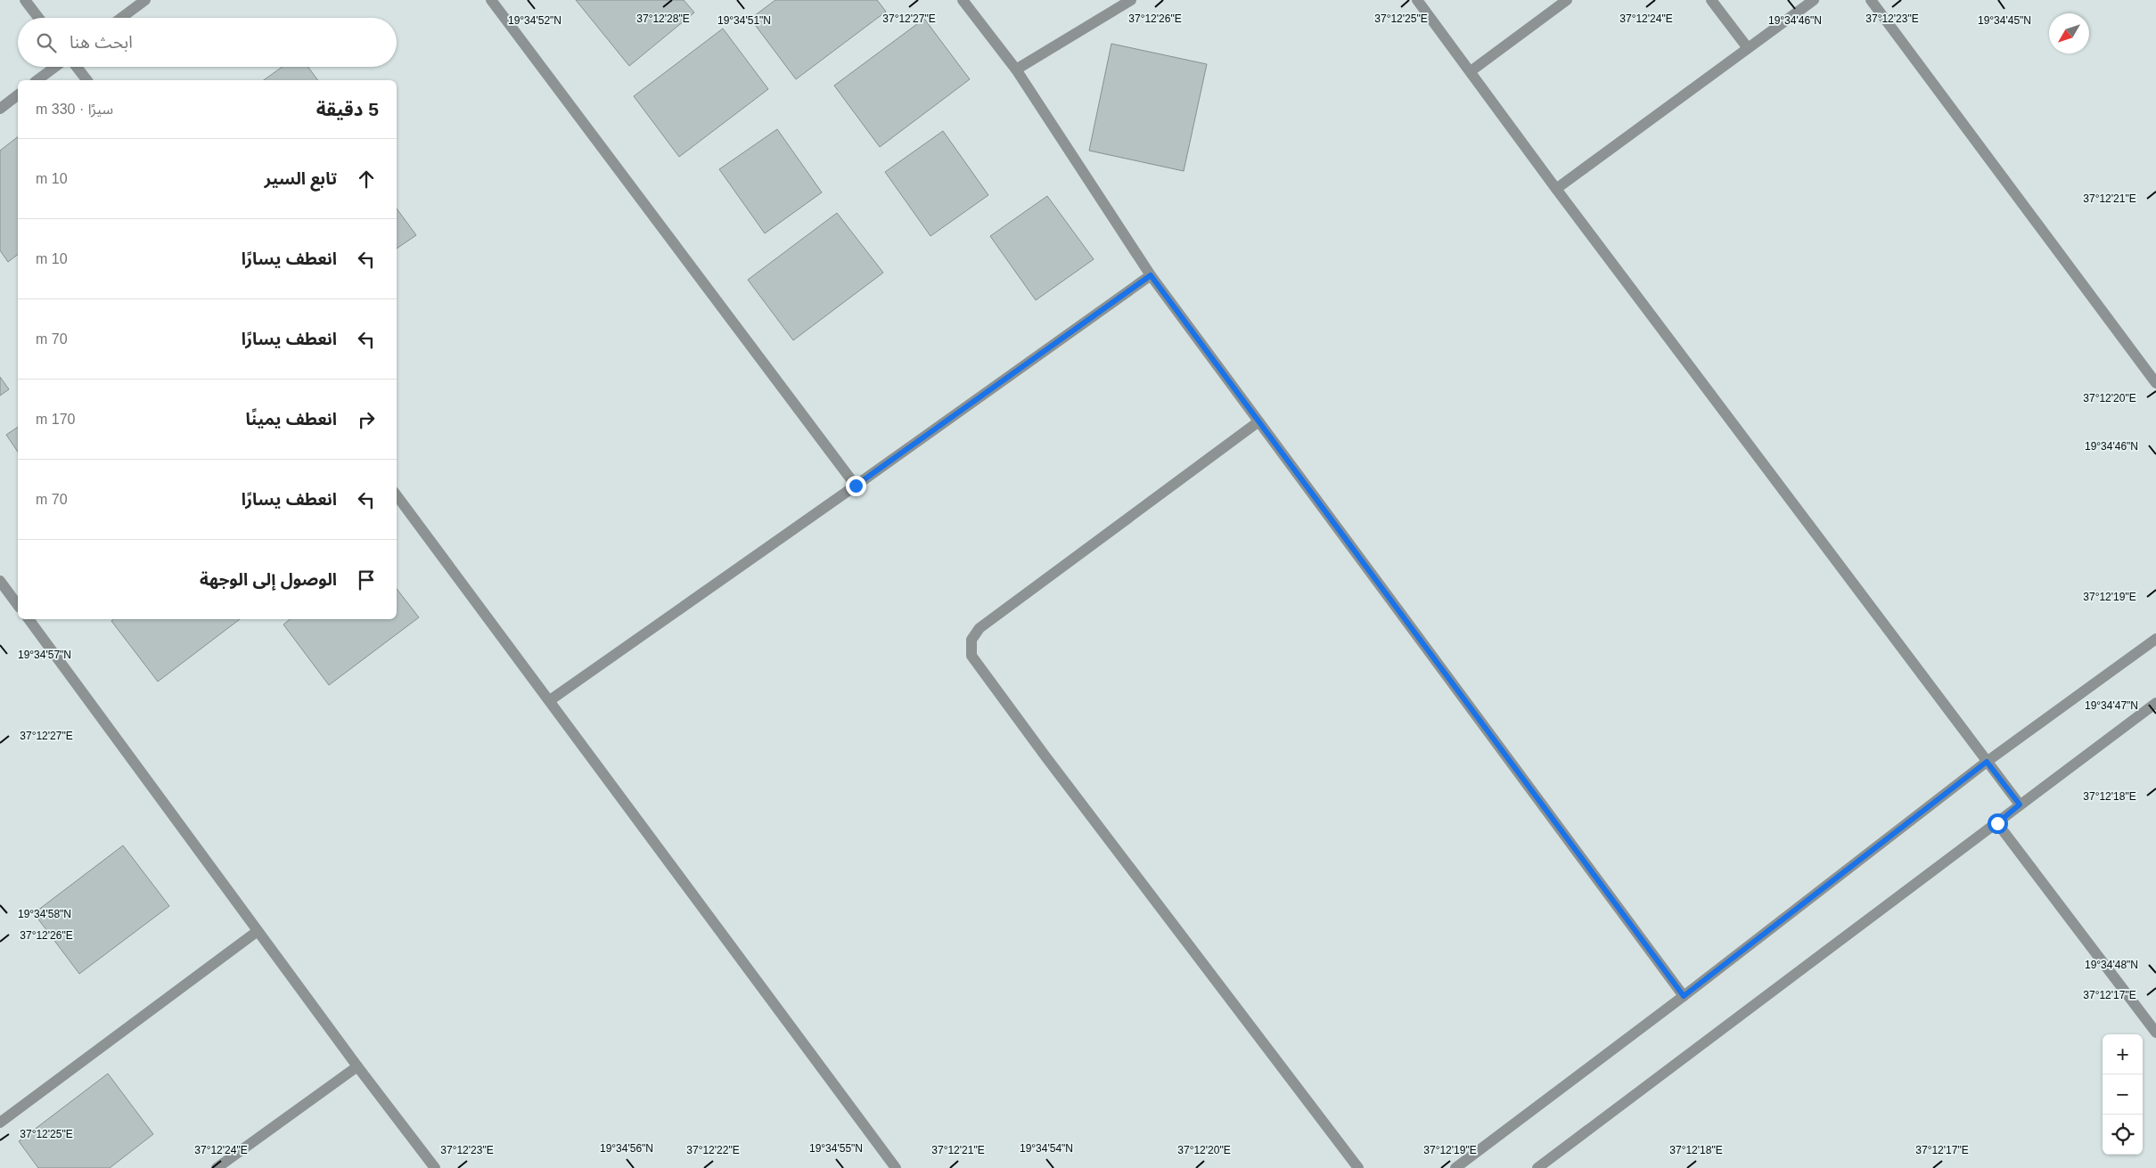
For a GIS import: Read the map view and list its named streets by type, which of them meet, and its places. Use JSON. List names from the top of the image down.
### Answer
{
  "north": "bottom left",
  "page": {
    "search": "ابحث هنا",
    "heading": ["5 دقيقة", "سيرًا · 330 m"],
    "list": [
      ["تابع السير", "10 m"],
      ["انعطف يسارًا", "10 m"],
      ["انعطف يسارًا", "70 m"],
      ["انعطف يمينًا", "170 m"],
      ["انعطف يسارًا", "70 m"],
      "الوصول إلى الوجهة"
    ],
    "map_buttons": ["+", "−"]
  },
  "coordinates": [
    "37°12'28\"E",
    "37°12'27\"E",
    "37°12'26\"E",
    "37°12'25\"E",
    "37°12'24\"E",
    "37°12'23\"E",
    "19°34'52\"N",
    "19°34'51\"N",
    "19°34'46\"N",
    "19°34'45\"N",
    "37°12'21\"E",
    "37°12'20\"E",
    "37°12'19\"E",
    "19°34'57\"N",
    "19°34'47\"N",
    "37°12'18\"E",
    "19°34'58\"N",
    "19°34'48\"N",
    "37°12'17\"E",
    "19°34'56\"N",
    "19°34'55\"N",
    "19°34'54\"N",
    "37°12'22\"E"
  ]
}
